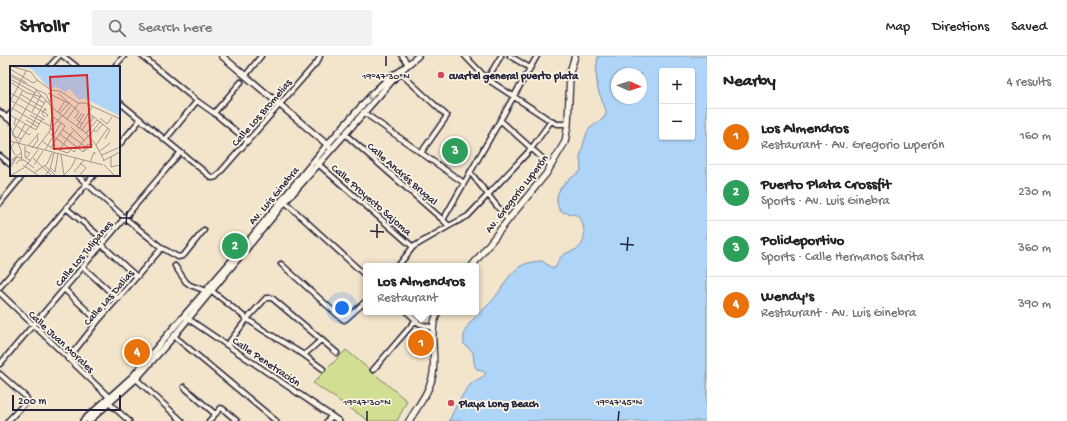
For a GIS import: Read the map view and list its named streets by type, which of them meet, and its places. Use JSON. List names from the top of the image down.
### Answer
{
  "streets": {
    "main road": ["Av. Gregorio Luperón"],
    "street": [
      "Calle Los Bromelias",
      "Calle Andrés Brugal",
      "Av. Luis Ginebra",
      "Calle Proyecto Sajoma",
      "Calle Los Tulipanes",
      "Calle Las Dalias",
      "Calle Juan Morales",
      "Calle Penetración"
    ]
  },
  "crossings": [
    ["Calle Los Bromelias", "Calle Los Tulipanes"],
    ["Calle Andrés Brugal", "Av. Luis Ginebra"],
    ["Av. Luis Ginebra", "Calle Proyecto Sajoma"],
    ["Av. Luis Ginebra", "Calle Juan Morales"],
    ["Av. Luis Ginebra", "Calle Penetración"],
    ["Calle Los Tulipanes", "Calle Juan Morales"],
    ["Calle Las Dalias", "Calle Juan Morales"]
  ],
  "places": ["cuartel general puerto plata", "Playa Long Beach"],
  "scale_bar": "200 m",
  "north": "right",
  "page": {
    "header": "Strollr",
    "search": "Search here",
    "nav": ["Map", "Directions", "Saved"],
    "heading": ["Nearby", "4 results"],
    "map_buttons": ["+", "−"],
    "list": [
      {
        "mark": "1",
        "name": "Los Almendros",
        "note": "Restaurant · Av. Gregorio Luperón",
        "value": "160 m"
      },
      {
        "mark": "2",
        "name": "Puerto Plata Crossfit",
        "note": "Sports · Av. Luis Ginebra",
        "value": "230 m"
      },
      {
        "mark": "3",
        "name": "Polideportivo",
        "note": "Sports · Calle Hermanos Sarita",
        "value": "360 m"
      },
      {
        "mark": "4",
        "name": "Wendy's",
        "note": "Restaurant · Av. Luis Ginebra",
        "value": "390 m"
      }
    ],
    "pins": [
      "3",
      "2",
      "1",
      "4"
    ],
    "popup": ["Los Almendros", "Restaurant"],
    "scale": "200 m"
  },
  "coordinates": ["19°47'30\"N", "19°47'45\"N"]
}
